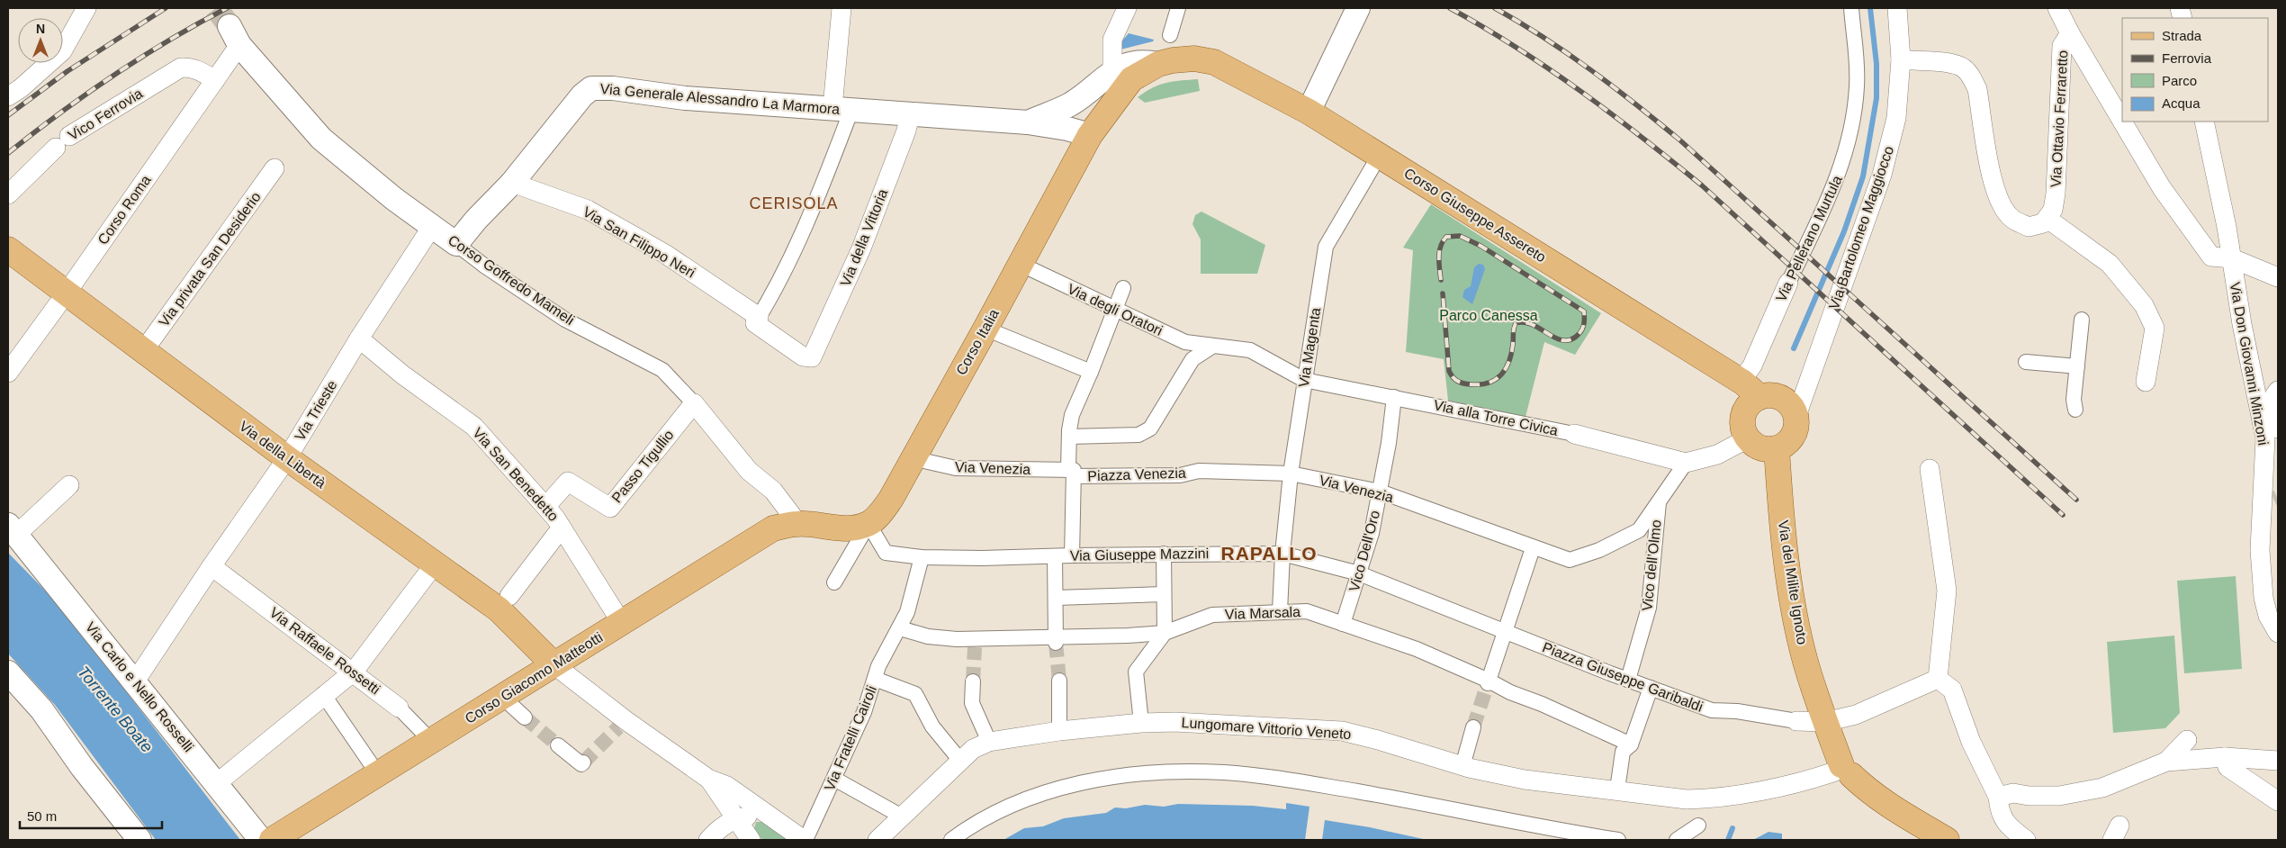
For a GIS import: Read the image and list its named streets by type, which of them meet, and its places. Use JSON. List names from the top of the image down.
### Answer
{
  "streets": {
    "main road": [
      "Corso Giuseppe Assereto",
      "Corso Italia",
      "Via della Libertà",
      "Via del Milite Ignoto",
      "Corso Giacomo Matteotti"
    ],
    "street": [
      "Via Generale Alessandro La Marmora",
      "Vico Ferrovia",
      "Via Ottavio Ferraretto",
      "Corso Roma",
      "Via Bartolomeo Maggiocco",
      "Via della Vittoria",
      "Via Pellerano Murtula",
      "Via San Filippo Neri",
      "Via privata San Desiderio",
      "Corso Goffredo Mameli",
      "Via degli Oratori",
      "Via Magenta",
      "Via Don Giovanni Minzoni",
      "Via Trieste",
      "Via alla Torre Civica",
      "Passo Tigullio",
      "Via Venezia",
      "Via San Benedetto",
      "Piazza Venezia",
      "Vico Dell'Oro",
      "Via Giuseppe Mazzini",
      "Vico dell’Olmo",
      "Via Marsala",
      "Via Raffaele Rossetti",
      "Piazza Giuseppe Garibaldi",
      "Via Carlo e Nello Rosselli",
      "Lungomare Vittorio Veneto",
      "Via Fratelli Cairoli"
    ]
  },
  "crossings": [
    ["Via Generale Alessandro La Marmora", "Corso Giuseppe Assereto"],
    ["Via Generale Alessandro La Marmora", "Via della Vittoria"],
    ["Via Generale Alessandro La Marmora", "Via San Filippo Neri"],
    ["Via Generale Alessandro La Marmora", "Corso Goffredo Mameli"],
    ["Via Generale Alessandro La Marmora", "Corso Italia"],
    ["Vico Ferrovia", "Corso Roma"],
    ["Via Ottavio Ferraretto", "Via Don Giovanni Minzoni"],
    ["Corso Roma", "Corso Goffredo Mameli"],
    ["Corso Roma", "Via della Libertà"],
    ["Corso Giuseppe Assereto", "Via Bartolomeo Maggiocco"],
    ["Corso Giuseppe Assereto", "Via Pellerano Murtula"],
    ["Corso Giuseppe Assereto", "Corso Italia"],
    ["Corso Giuseppe Assereto", "Via Magenta"],
    ["Corso Giuseppe Assereto", "Via del Milite Ignoto"],
    ["Via Bartolomeo Maggiocco", "Via del Milite Ignoto"],
    ["Via della Vittoria", "Via San Filippo Neri"],
    ["Via privata San Desiderio", "Via della Libertà"],
    ["Corso Goffredo Mameli", "Via Trieste"],
    ["Corso Goffredo Mameli", "Passo Tigullio"],
    ["Corso Goffredo Mameli", "Corso Giacomo Matteotti"],
    ["Via degli Oratori", "Corso Italia"],
    ["Via degli Oratori", "Via Magenta"],
    ["Via degli Oratori", "Via alla Torre Civica"],
    ["Corso Italia", "Via Venezia"],
    ["Corso Italia", "Via Giuseppe Mazzini"],
    ["Via Magenta", "Via alla Torre Civica"],
    ["Via Magenta", "Via Venezia"],
    ["Via Magenta", "Via Giuseppe Mazzini"],
    ["Via Magenta", "Via Marsala"],
    ["Via Trieste", "Via della Libertà"],
    ["Via Trieste", "Via San Benedetto"],
    ["Via Trieste", "Via Raffaele Rossetti"],
    ["Via Trieste", "Via Carlo e Nello Rosselli"],
    ["Via alla Torre Civica", "Via Venezia"],
    ["Via alla Torre Civica", "Vico Dell'Oro"],
    ["Via della Libertà", "Corso Giacomo Matteotti"],
    ["Passo Tigullio", "Via San Benedetto"],
    ["Via Venezia", "Piazza Venezia"],
    ["Via Venezia", "Vico Dell'Oro"],
    ["Via Venezia", "Vico dell’Olmo"],
    ["Via San Benedetto", "Corso Giacomo Matteotti"],
    ["Vico Dell'Oro", "Via Giuseppe Mazzini"],
    ["Vico Dell'Oro", "Via Marsala"],
    ["Via Giuseppe Mazzini", "Piazza Giuseppe Garibaldi"],
    ["Via Giuseppe Mazzini", "Via Fratelli Cairoli"],
    ["Vico dell’Olmo", "Piazza Giuseppe Garibaldi"],
    ["Via del Milite Ignoto", "Lungomare Vittorio Veneto"],
    ["Via Marsala", "Via Fratelli Cairoli"],
    ["Via Raffaele Rossetti", "Corso Giacomo Matteotti"]
  ],
  "districts": ["CERISOLA", "RAPALLO"],
  "water": ["Torrente Boate"],
  "parks": ["Parco Canessa"],
  "legend": [
    "Strada",
    "Ferrovia",
    "Parco",
    "Acqua"
  ],
  "scale_bar": "50 m",
  "north": "top"
}
